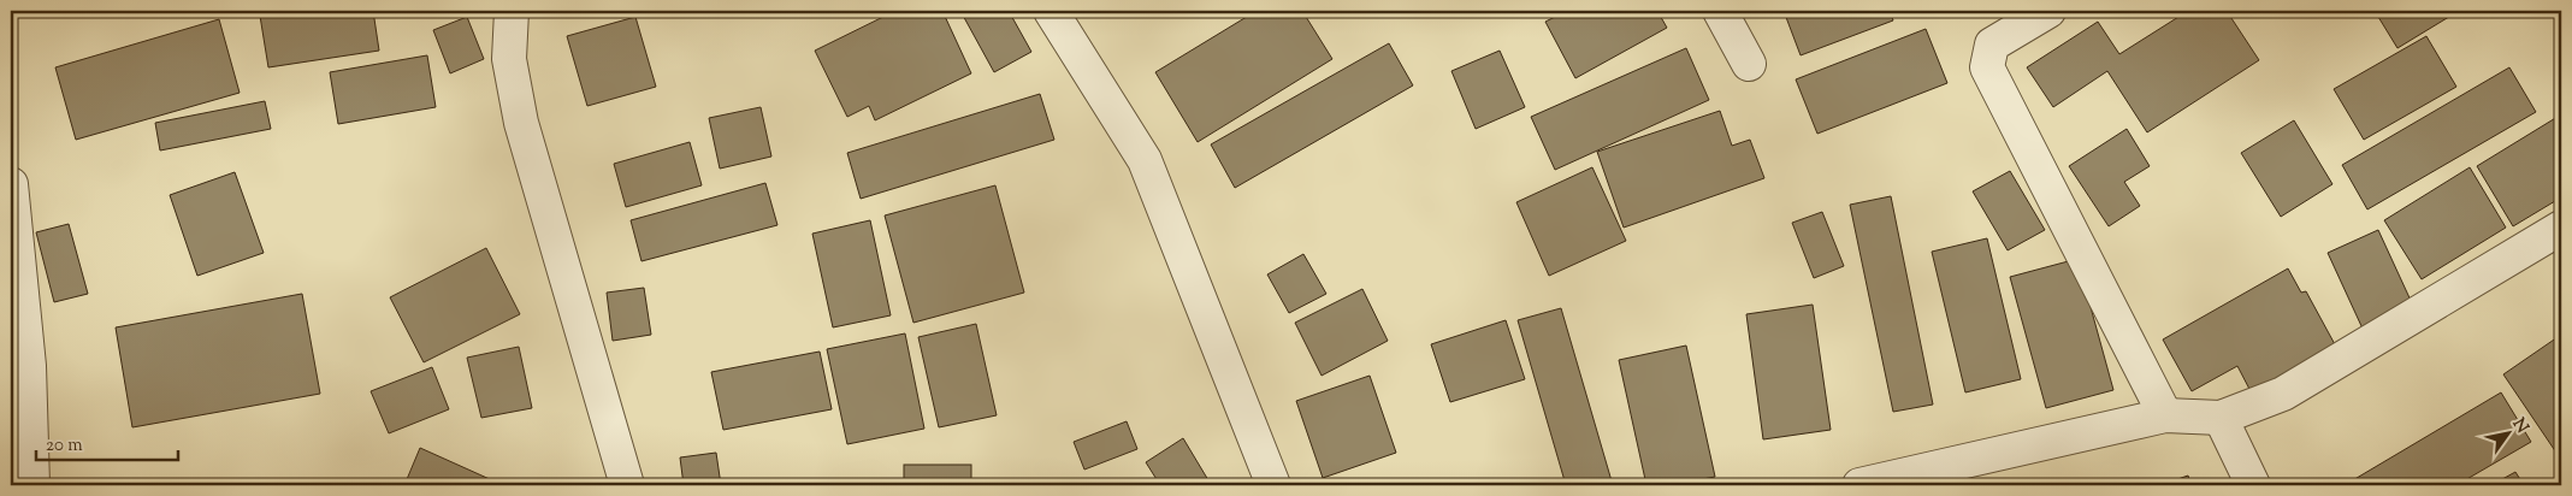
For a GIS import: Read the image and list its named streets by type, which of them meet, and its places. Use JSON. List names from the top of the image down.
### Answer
{
  "scale_bar": "20 m",
  "north": "top right"
}
